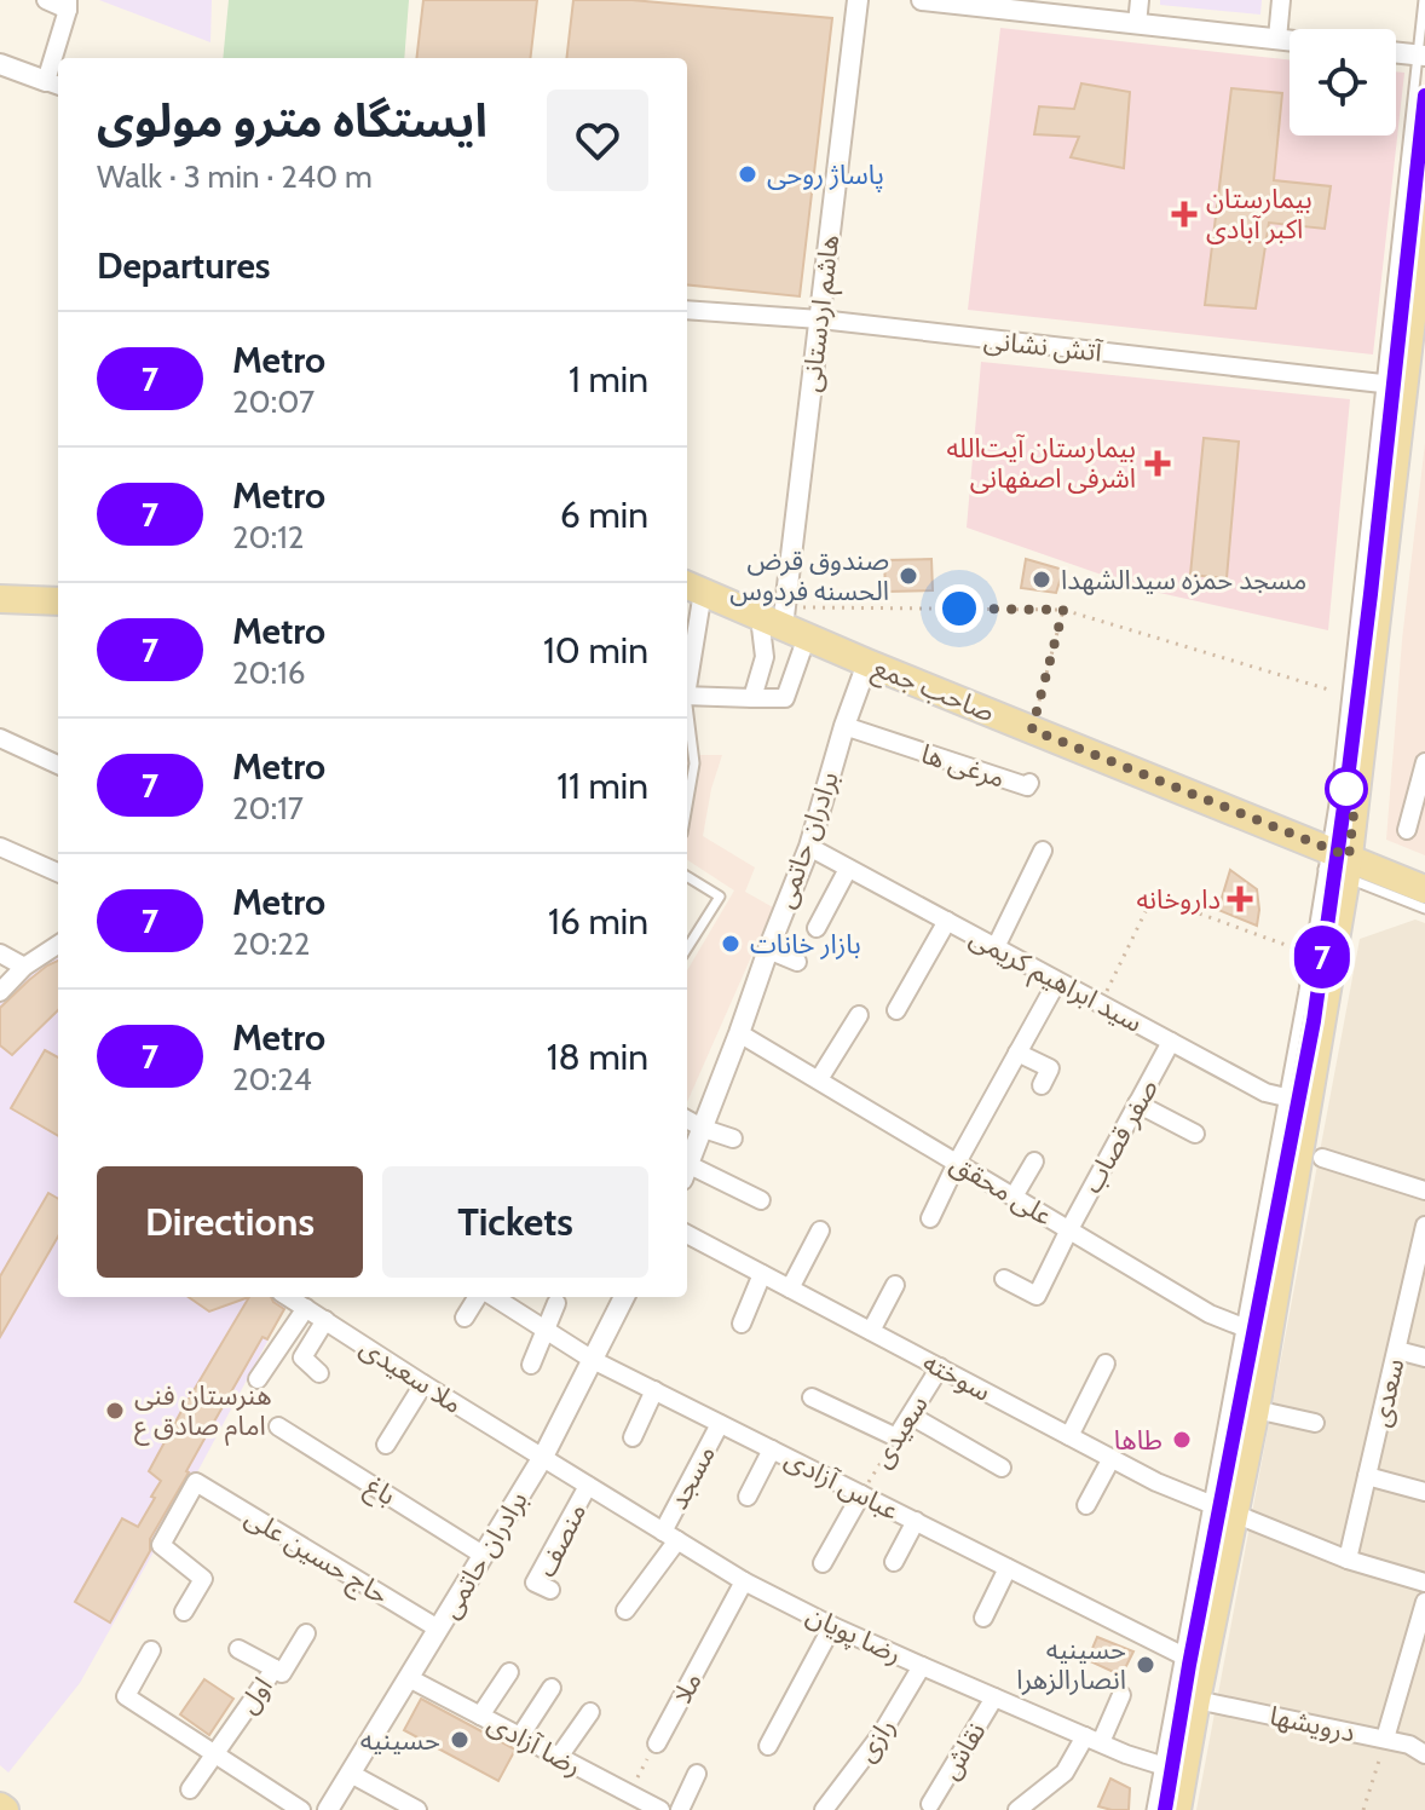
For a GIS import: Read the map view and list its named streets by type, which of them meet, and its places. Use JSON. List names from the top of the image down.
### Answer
{
  "streets": {
    "main road": ["صاحب جمع"],
    "street": [
      "هاشم اردستانی",
      "آتش نشانی",
      "مرغی ها",
      "برادران حاتمی",
      "سید ابراهیم کریمی",
      "صفر قصاب",
      "علی محقق",
      "ملا سعیدی",
      "سوخته",
      "سعدی",
      "سعیدی",
      "مسجد",
      "عباس آزادی",
      "باغ",
      "منصف",
      "حاج حسین علی",
      "رضا پویان",
      "ملا",
      "اول",
      "درویشها",
      "رازی",
      "رضا آزادی",
      "نقاش"
    ]
  },
  "crossings": [
    ["هاشم اردستانی", "آتش نشانی"],
    ["هاشم اردستانی", "صاحب جمع"],
    ["صاحب جمع", "برادران حاتمی"],
    ["مرغی ها", "برادران حاتمی"],
    ["برادران حاتمی", "سید ابراهیم کریمی"],
    ["برادران حاتمی", "علی محقق"],
    ["برادران حاتمی", "ملا سعیدی"],
    ["برادران حاتمی", "عباس آزادی"],
    ["برادران حاتمی", "باغ"],
    ["برادران حاتمی", "حاج حسین علی"],
    ["برادران حاتمی", "رضا پویان"],
    ["برادران حاتمی", "رضا آزادی"],
    ["سید ابراهیم کریمی", "صفر قصاب"],
    ["صفر قصاب", "علی محقق"],
    ["ملا سعیدی", "رضا پویان"],
    ["سوخته", "سعدی"],
    ["سوخته", "سعیدی"],
    ["سعیدی", "عباس آزادی"],
    ["مسجد", "عباس آزادی"],
    ["مسجد", "رضا پویان"],
    ["منصف", "رضا پویان"],
    ["رضا پویان", "ملا"],
    ["رضا پویان", "رازی"],
    ["رضا پویان", "نقاش"]
  ],
  "places": {
    "other": [
      "پاساژ روحی",
      "صندوق قرض الحسنه فردوس",
      "مسجد حمزه سیدالشهدا",
      "بازار خانات",
      "هنرستان فنی امام صادق ع",
      "طاها",
      "حسینیه انصارالزهرا",
      "حسینیه"
    ],
    "health": ["بیمارستان اکبر آبادی", "بیمارستان آیت‌الله اشرفی اصفهانی", "داروخانه"]
  },
  "lines": ["metro line 7"],
  "page": {
    "on_map": "7",
    "heading": [
      ["ایستگاه مترو مولوی", "Walk · 3 min · 240 m"],
      "Departures"
    ],
    "list": [
      {
        "mark": "7",
        "name": "Metro",
        "note": "20:07",
        "value": "1 min"
      },
      {
        "mark": "7",
        "name": "Metro",
        "note": "20:12",
        "value": "6 min"
      },
      {
        "mark": "7",
        "name": "Metro",
        "note": "20:16",
        "value": "10 min"
      },
      {
        "mark": "7",
        "name": "Metro",
        "note": "20:17",
        "value": "11 min"
      },
      {
        "mark": "7",
        "name": "Metro",
        "note": "20:22",
        "value": "16 min"
      },
      {
        "mark": "7",
        "name": "Metro",
        "note": "20:24",
        "value": "18 min"
      }
    ],
    "buttons": ["Directions", "Tickets"]
  }
}
